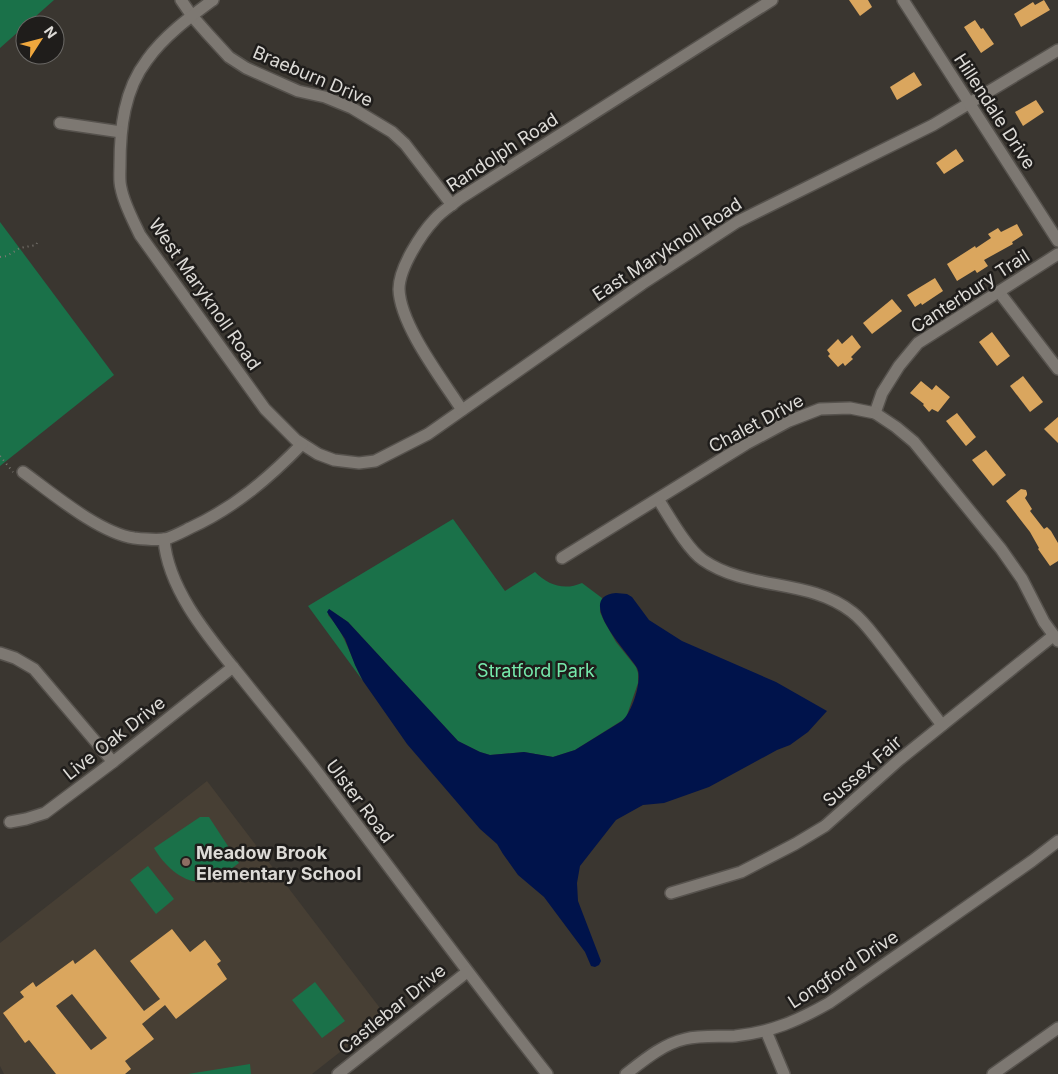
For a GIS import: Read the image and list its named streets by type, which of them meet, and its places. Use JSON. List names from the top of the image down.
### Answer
{
  "streets": {
    "street": [
      "Braeburn Drive",
      "Hillendale Drive",
      "Randolph Road",
      "East Maryknoll Road",
      "Canterbury Trail",
      "West Maryknoll Road",
      "Chalet Drive",
      "Live Oak Drive",
      "Sussex Fair",
      "Ulster Road",
      "Longford Drive",
      "Castlebar Drive"
    ]
  },
  "crossings": [
    ["Braeburn Drive", "Randolph Road"],
    ["Braeburn Drive", "West Maryknoll Road"],
    ["Hillendale Drive", "East Maryknoll Road"],
    ["Randolph Road", "East Maryknoll Road"],
    ["East Maryknoll Road", "West Maryknoll Road"],
    ["Canterbury Trail", "Chalet Drive"],
    ["Chalet Drive", "Sussex Fair"],
    ["Live Oak Drive", "Ulster Road"],
    ["Ulster Road", "Castlebar Drive"]
  ],
  "parks": ["Stratford Park"],
  "places": ["Meadow Brook Elementary School"],
  "north": "top right"
}
